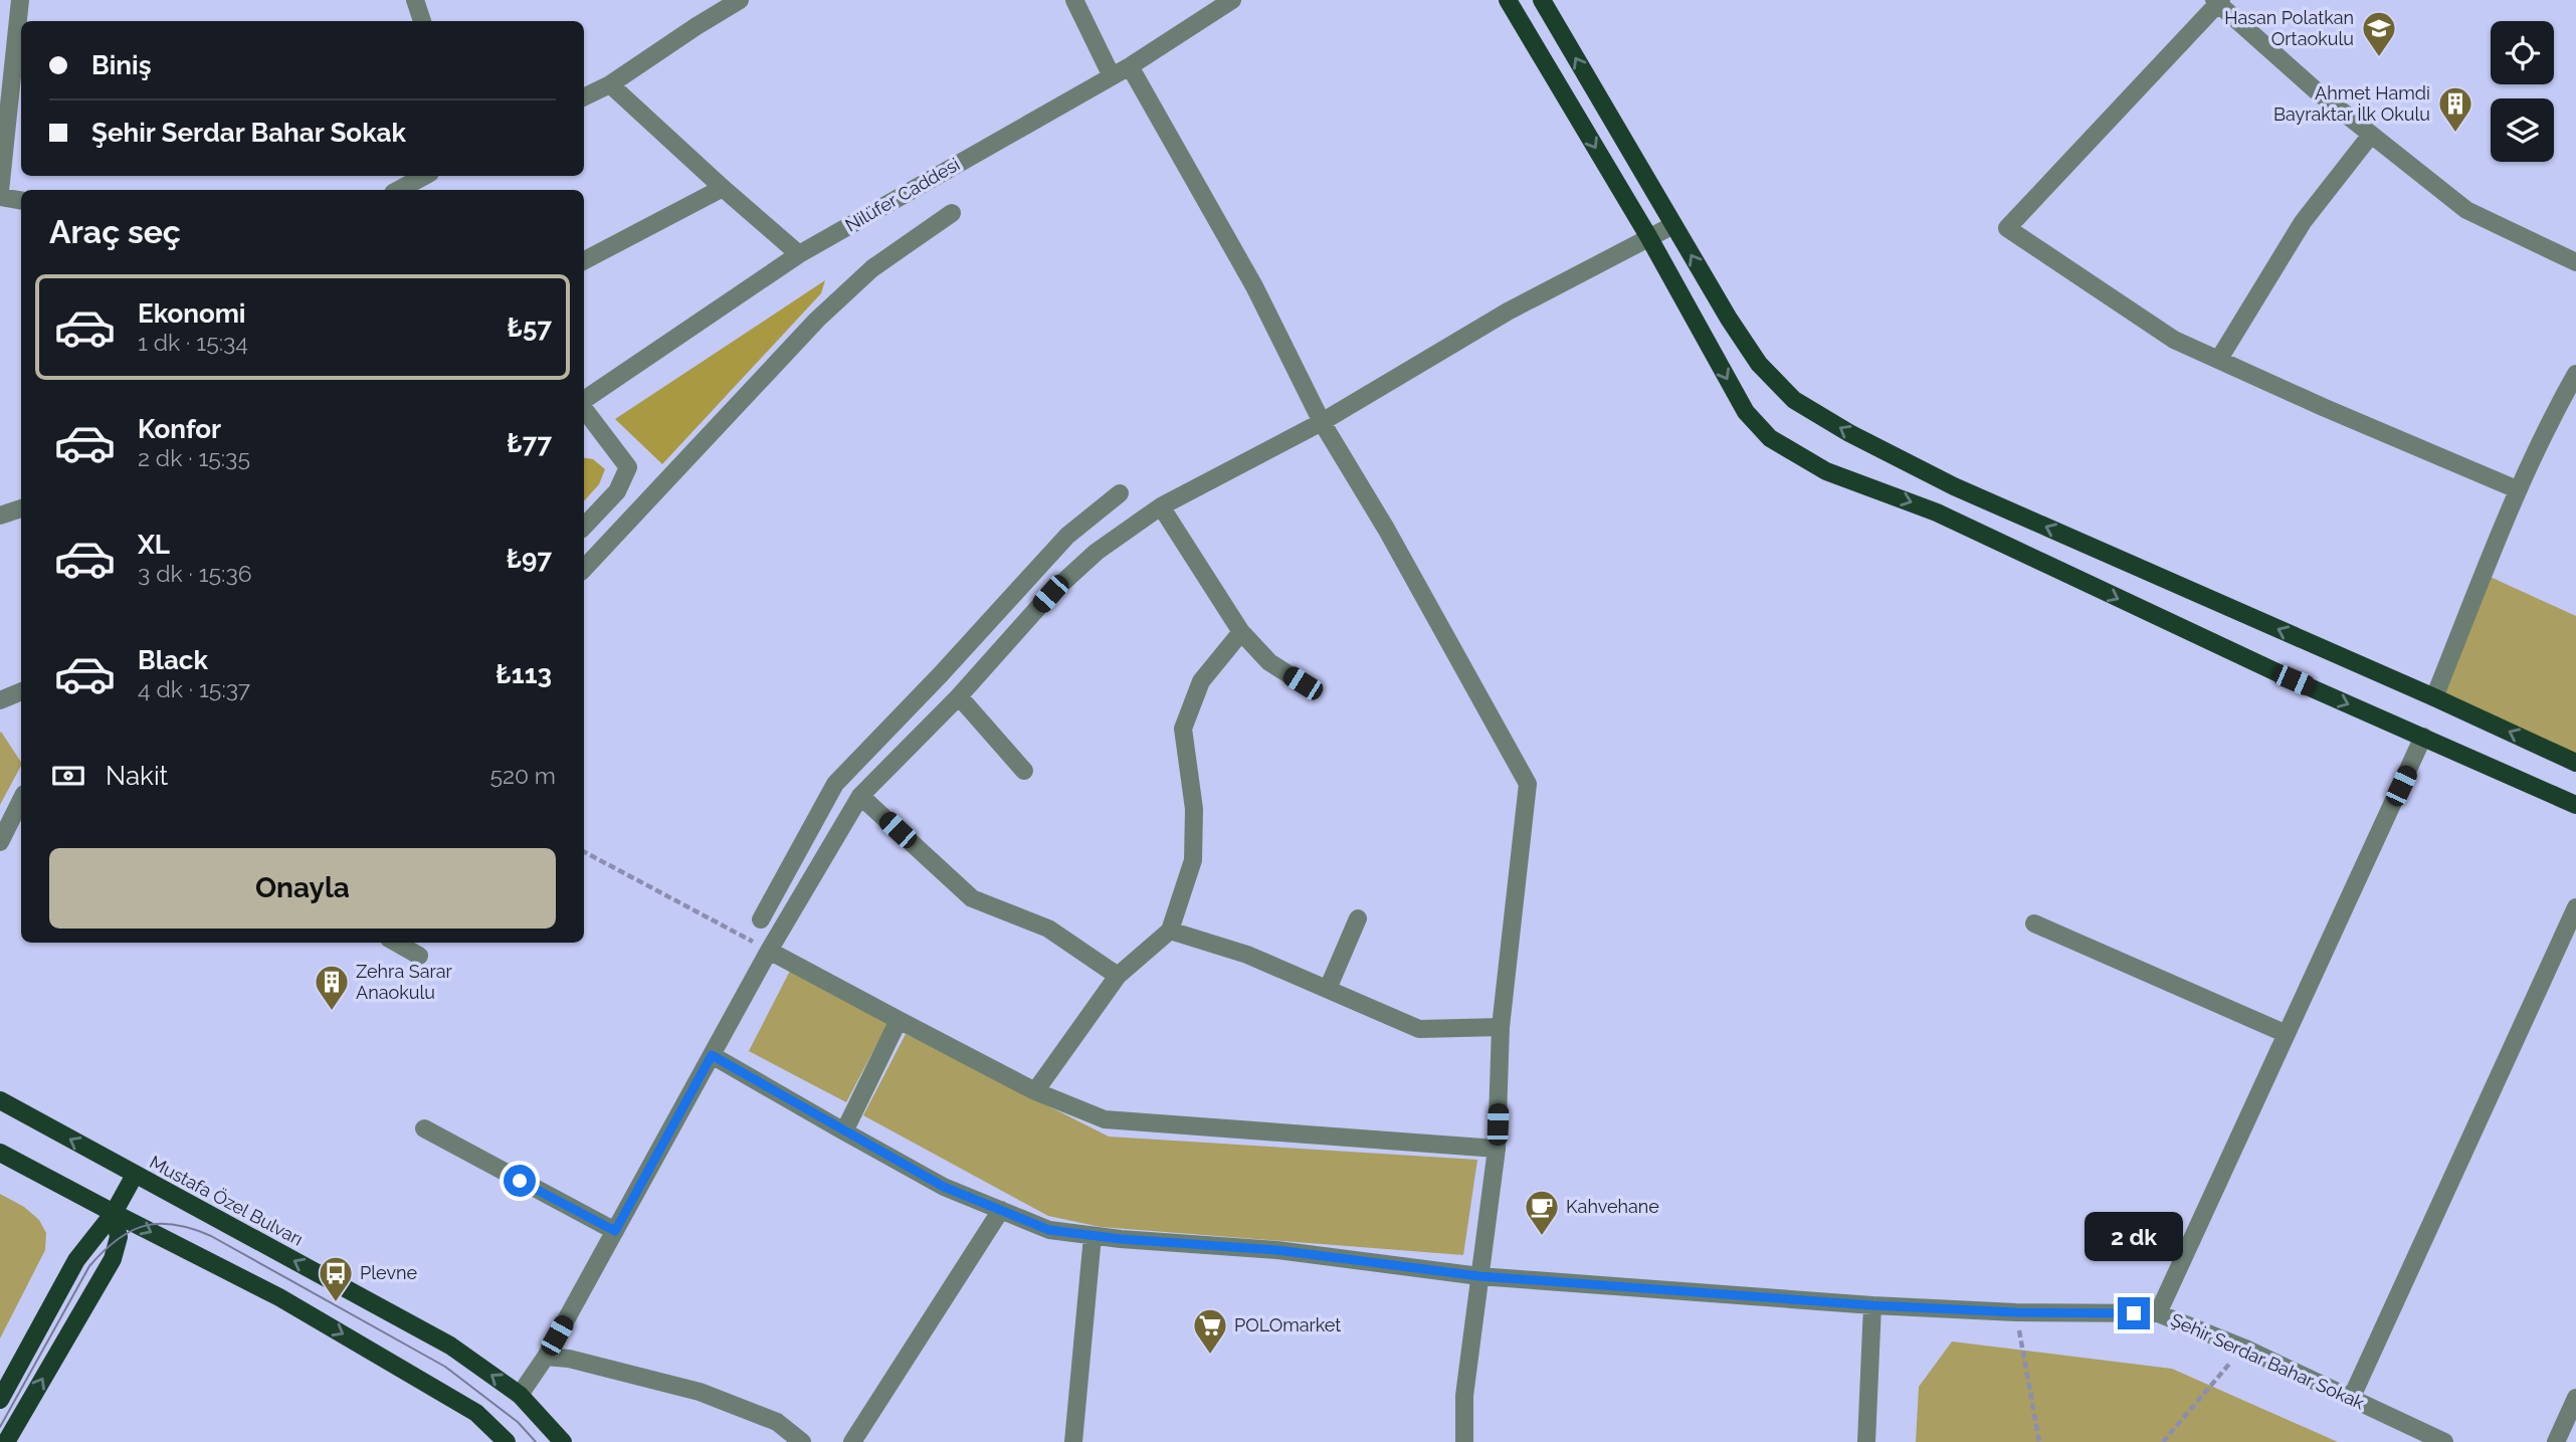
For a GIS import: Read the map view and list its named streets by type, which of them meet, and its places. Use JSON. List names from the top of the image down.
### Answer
{
  "streets": {
    "main road": ["Mustafa Özel Bulvarı"],
    "street": ["Nilüfer Caddesi", "Şehir Serdar Bahar Sokak"]
  },
  "places": {
    "school or university": ["Hasan Polatkan Ortaokulu"],
    "building": ["Ahmet Hamdi Bayraktar İlk Okulu", "Zehra Sarar Anaokulu"],
    "cafe": ["Kahvehane"],
    "bus stop": ["Plevne"],
    "supermarket": ["POLOmarket"]
  },
  "page": {
    "banner": ["Biniş", "Şehir Serdar Bahar Sokak"],
    "heading": "Araç seç",
    "list": [
      {
        "name": "Ekonomi",
        "note": "1 dk · 15:34",
        "value": "₺57"
      },
      {
        "name": "Konfor",
        "note": "2 dk · 15:35",
        "value": "₺77"
      },
      {
        "name": "XL",
        "note": "3 dk · 15:36",
        "value": "₺97"
      },
      {
        "name": "Black",
        "note": "4 dk · 15:37",
        "value": "₺113"
      }
    ],
    "pay": ["Nakit", "520 m"],
    "buttons": "Onayla",
    "bubble": "2 dk"
  }
}
